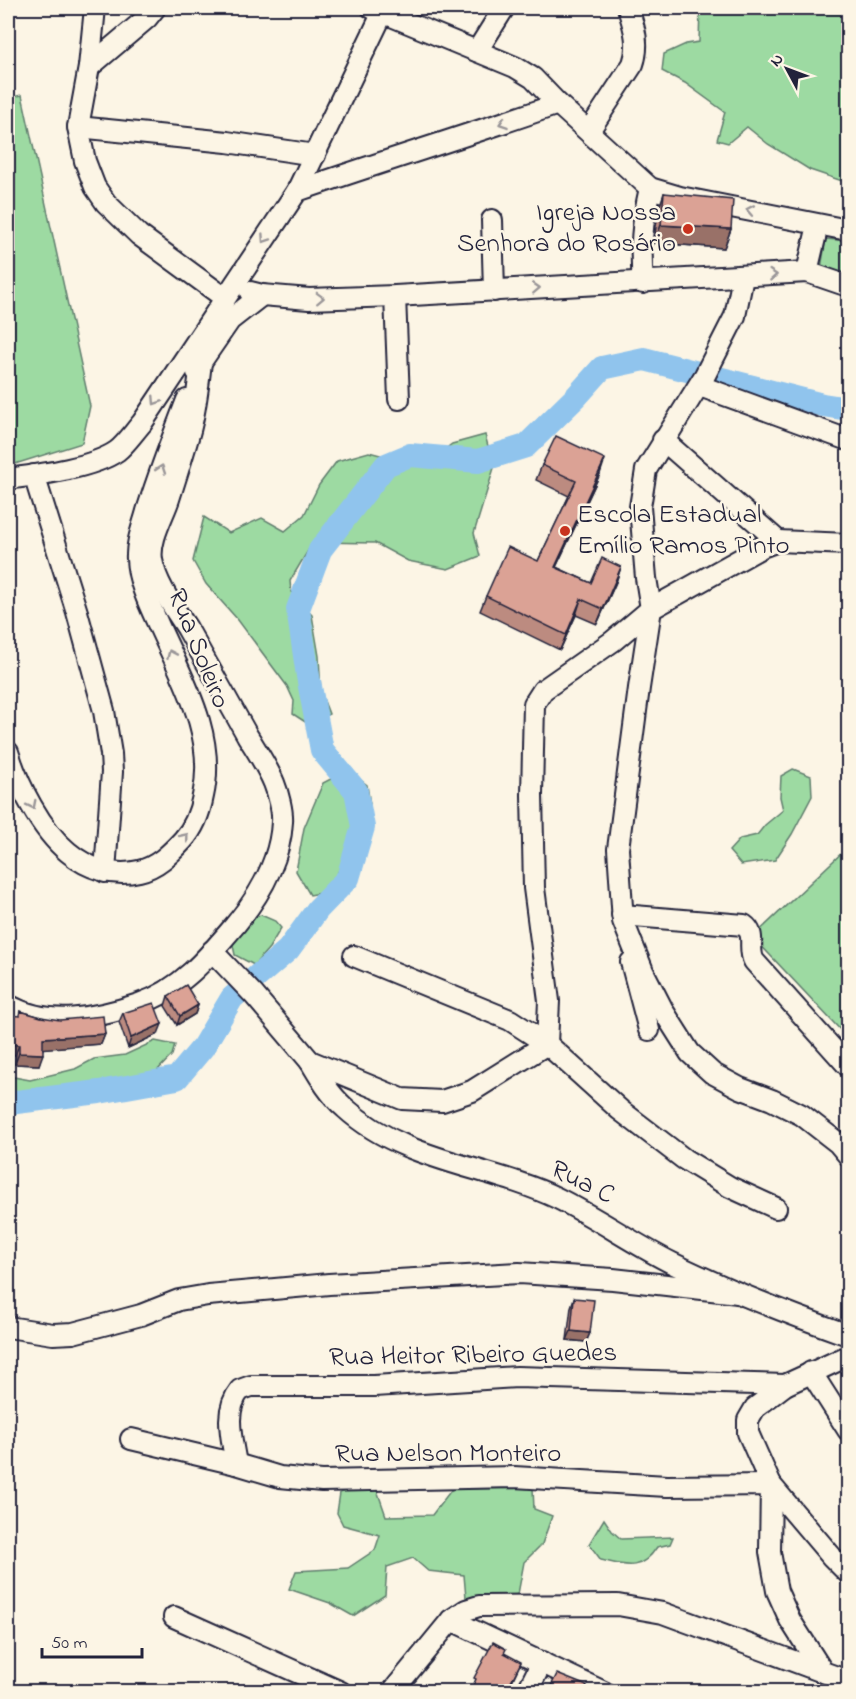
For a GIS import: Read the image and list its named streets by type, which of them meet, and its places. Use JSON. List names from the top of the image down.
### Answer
{
  "streets": {
    "street": [
      "Rua Soleiro",
      "Rua C",
      "Rua Heitor Ribeiro Guedes",
      "Rua Nelson Monteiro"
    ]
  },
  "crossings": [
    ["Rua Heitor Ribeiro Guedes", "Rua Nelson Monteiro"]
  ],
  "places": ["Igreja Nossa Senhora do Rosário", "Escola Estadual Emílio Ramos Pinto"],
  "scale_bar": "50 m",
  "north": "top left"
}
